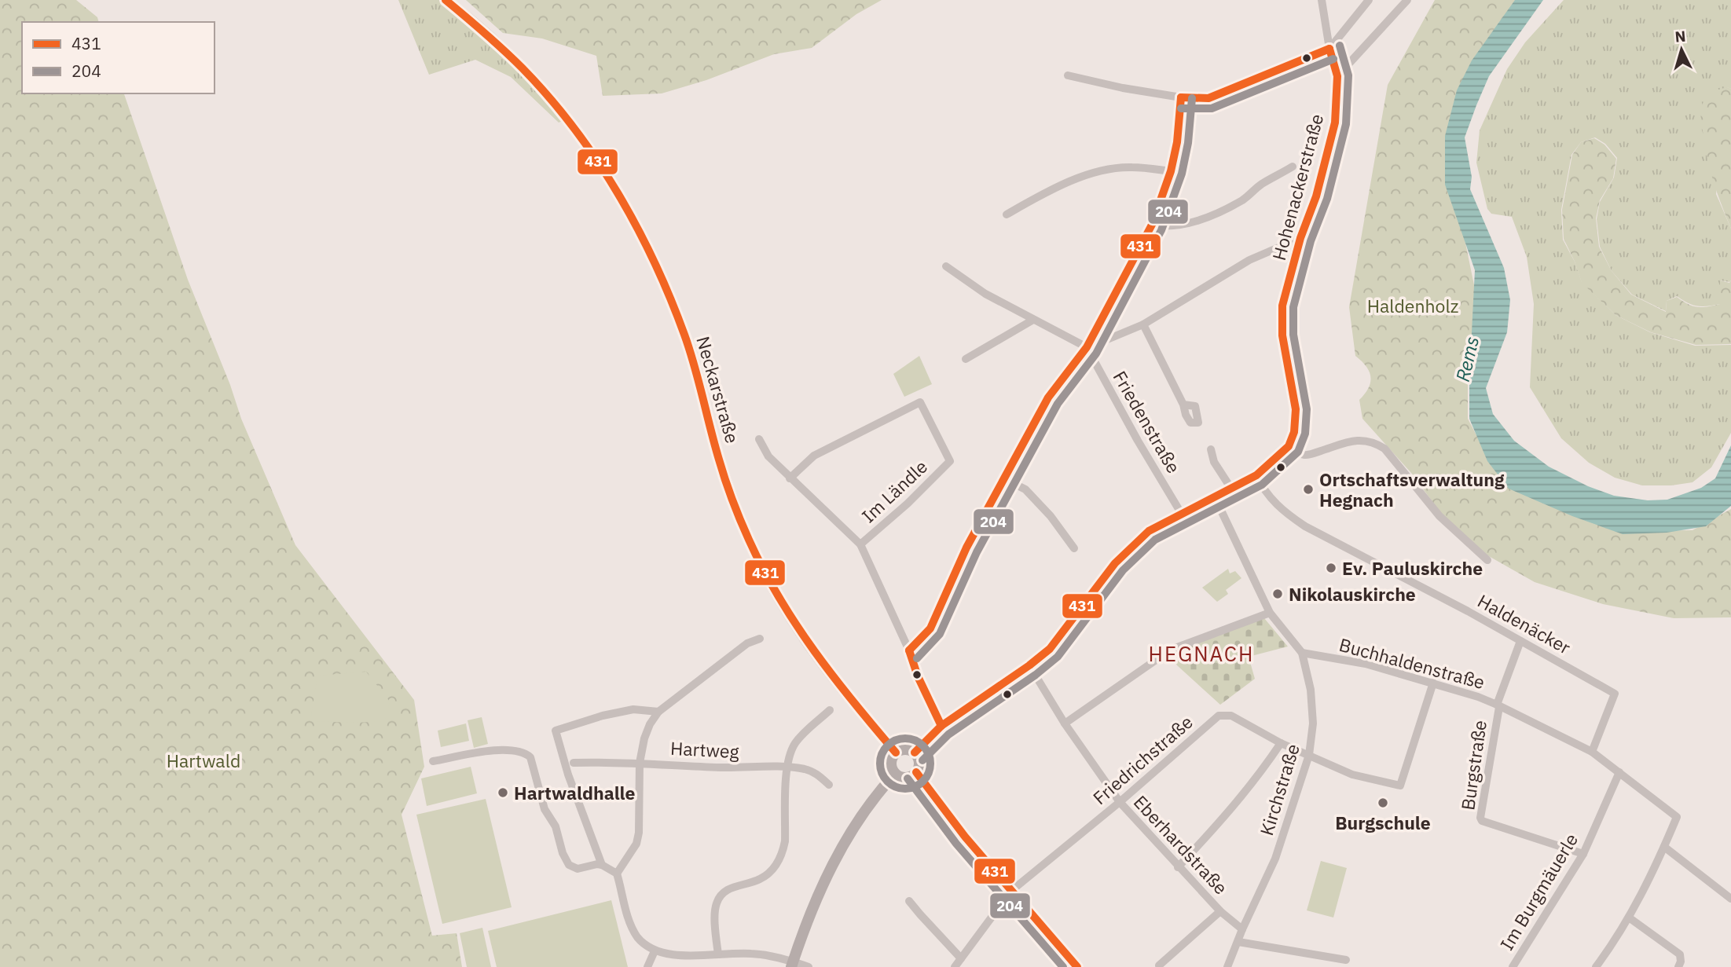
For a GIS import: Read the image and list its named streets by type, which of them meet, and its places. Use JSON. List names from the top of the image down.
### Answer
{
  "streets": {
    "main road": ["Neckarstraße"],
    "street": [
      "Hohenackerstraße",
      "Friedenstraße",
      "Im Ländle",
      "Haldenäcker",
      "Buchhaldenstraße",
      "Hartweg",
      "Friedrichstraße",
      "Burgstraße",
      "Kirchstraße",
      "Eberhardstraße",
      "Im Burgmäuerle"
    ]
  },
  "crossings": [
    ["Haldenäcker", "Buchhaldenstraße"],
    ["Haldenäcker", "Burgstraße"],
    ["Buchhaldenstraße", "Friedrichstraße"],
    ["Buchhaldenstraße", "Burgstraße"],
    ["Buchhaldenstraße", "Kirchstraße"],
    ["Buchhaldenstraße", "Im Burgmäuerle"],
    ["Friedrichstraße", "Kirchstraße"],
    ["Friedrichstraße", "Eberhardstraße"],
    ["Burgstraße", "Im Burgmäuerle"],
    ["Kirchstraße", "Eberhardstraße"]
  ],
  "districts": ["HEGNACH"],
  "water": ["Rems"],
  "parks": ["Haldenholz", "Hartwald"],
  "places": [
    "Ortschaftsverwaltung Hegnach",
    "Ev. Pauluskirche",
    "Nikolauskirche",
    "Hartwaldhalle",
    "Burgschule"
  ],
  "lines": ["transit line 431", "transit line 204"],
  "legend": ["431", "204"],
  "north": "top"
}
